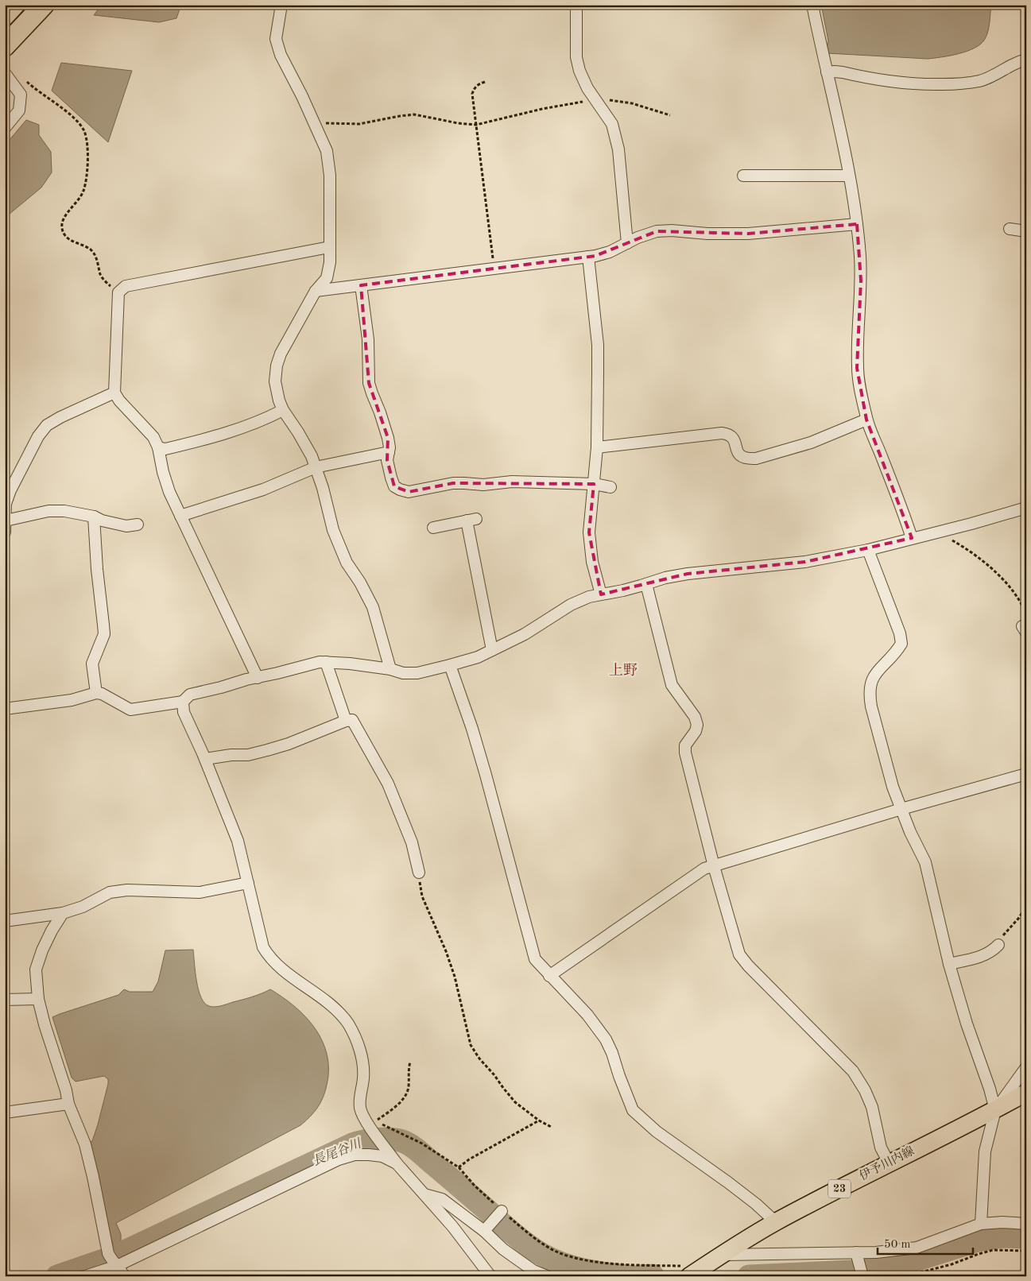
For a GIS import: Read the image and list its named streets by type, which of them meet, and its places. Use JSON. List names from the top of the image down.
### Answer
{
  "streets": {
    "main road": ["伊予川内線", "23"]
  },
  "districts": ["上野"],
  "water": ["長尾谷川"],
  "scale_bar": "50 m"
}
